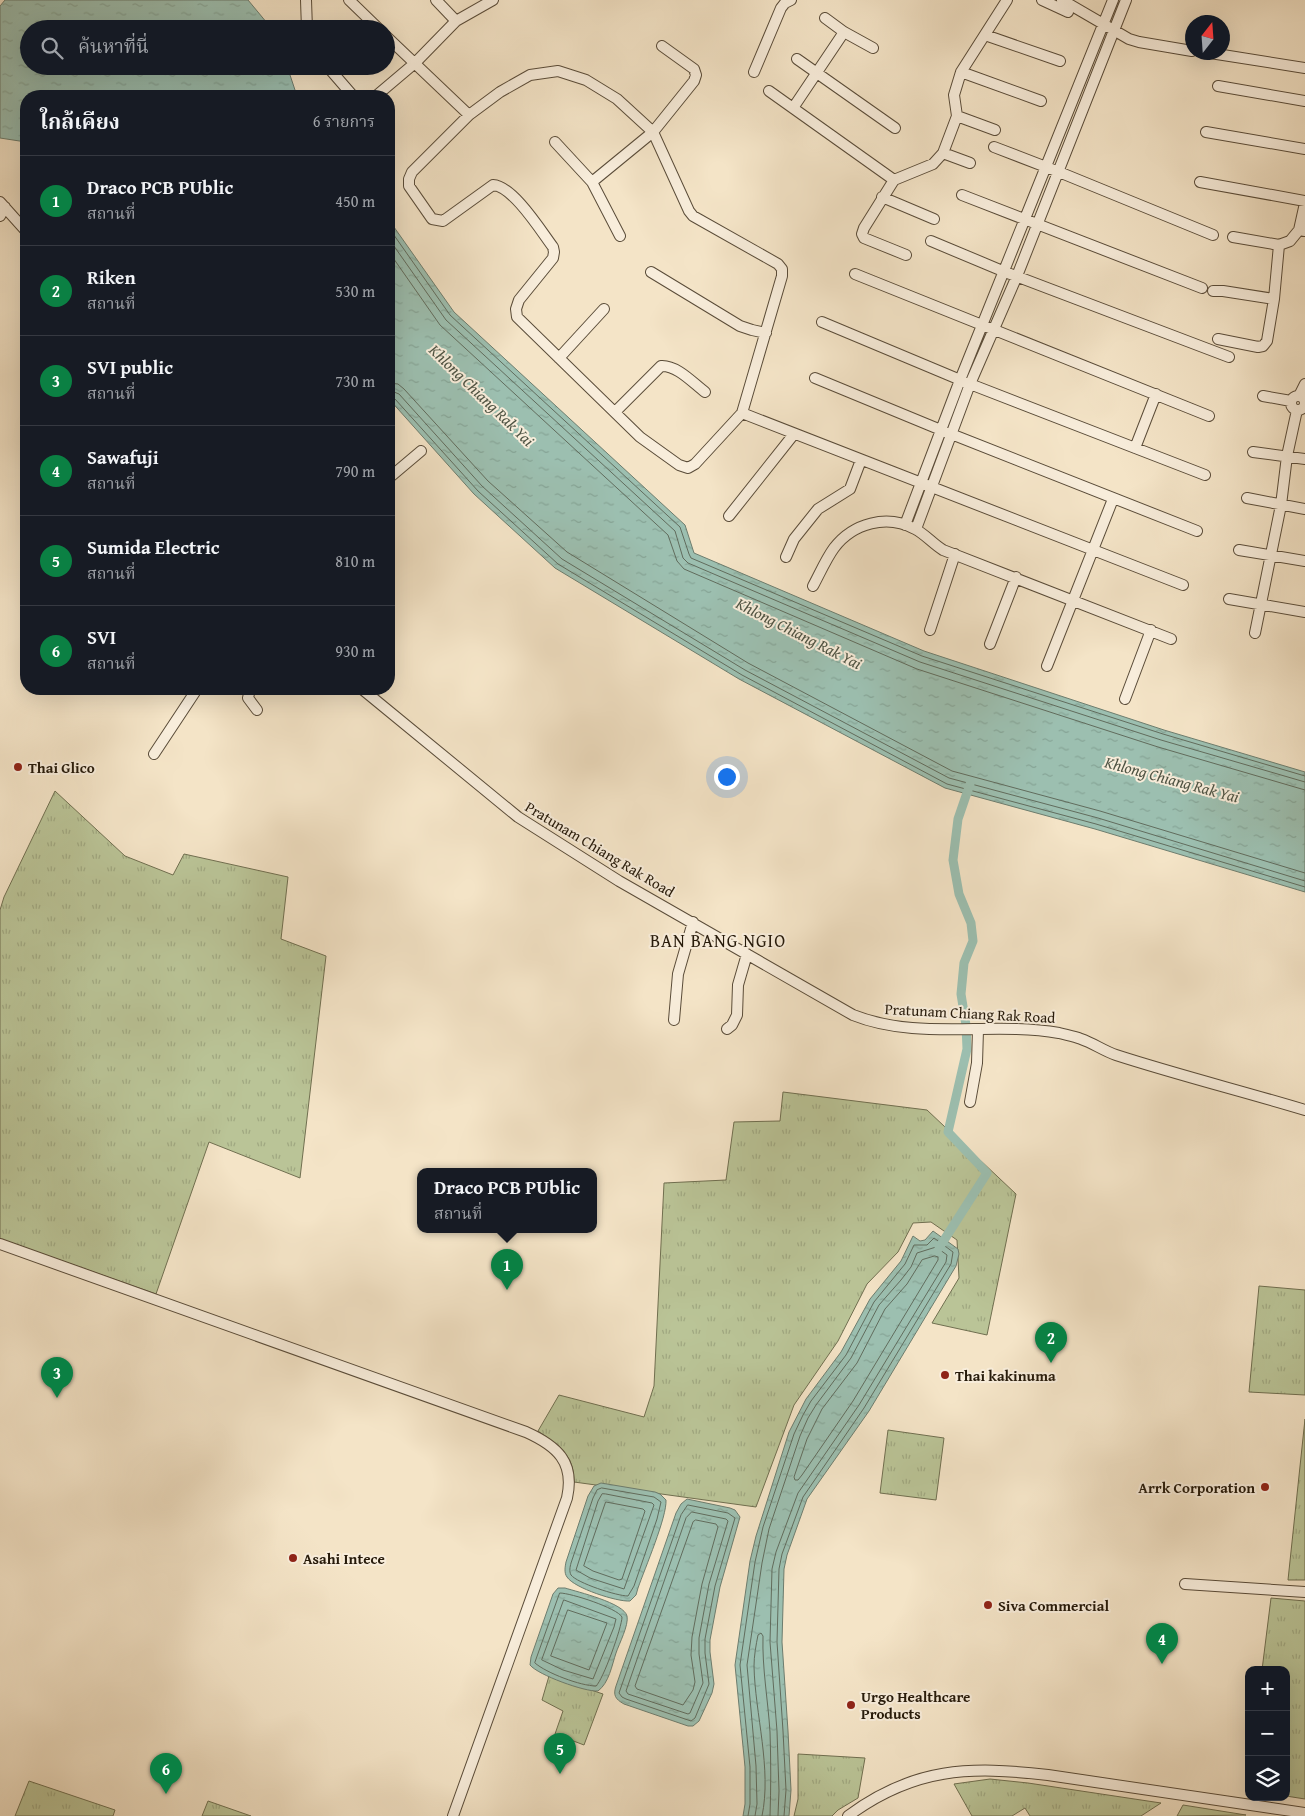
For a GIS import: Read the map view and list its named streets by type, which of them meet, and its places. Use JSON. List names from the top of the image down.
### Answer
{
  "streets": {
    "street": ["Pratunam Chiang Rak Road"]
  },
  "districts": ["BAN BANG NGIO"],
  "water": ["Khlong Chiang Rak Yai"],
  "places": [
    "Thai Glico",
    "Thai kakinuma",
    "Arrk Corporation",
    "Asahi Intece",
    "Siva Commercial",
    "Urgo Healthcare Products"
  ],
  "north": "top",
  "page": {
    "search": "ค้นหาที่นี่",
    "heading": ["ใกล้เคียง", "6 รายการ"],
    "list": [
      {
        "mark": "1",
        "name": "Draco PCB PUblic",
        "note": "สถานที่",
        "value": "450 m"
      },
      {
        "mark": "2",
        "name": "Riken",
        "note": "สถานที่",
        "value": "530 m"
      },
      {
        "mark": "3",
        "name": "SVI public",
        "note": "สถานที่",
        "value": "730 m"
      },
      {
        "mark": "4",
        "name": "Sawafuji",
        "note": "สถานที่",
        "value": "790 m"
      },
      {
        "mark": "5",
        "name": "Sumida Electric",
        "note": "สถานที่",
        "value": "810 m"
      },
      {
        "mark": "6",
        "name": "SVI",
        "note": "สถานที่",
        "value": "930 m"
      }
    ],
    "popup": ["Draco PCB PUblic", "สถานที่"],
    "pins": [
      "1",
      "2",
      "3",
      "4",
      "5",
      "6"
    ],
    "map_buttons": ["+", "−"]
  }
}
